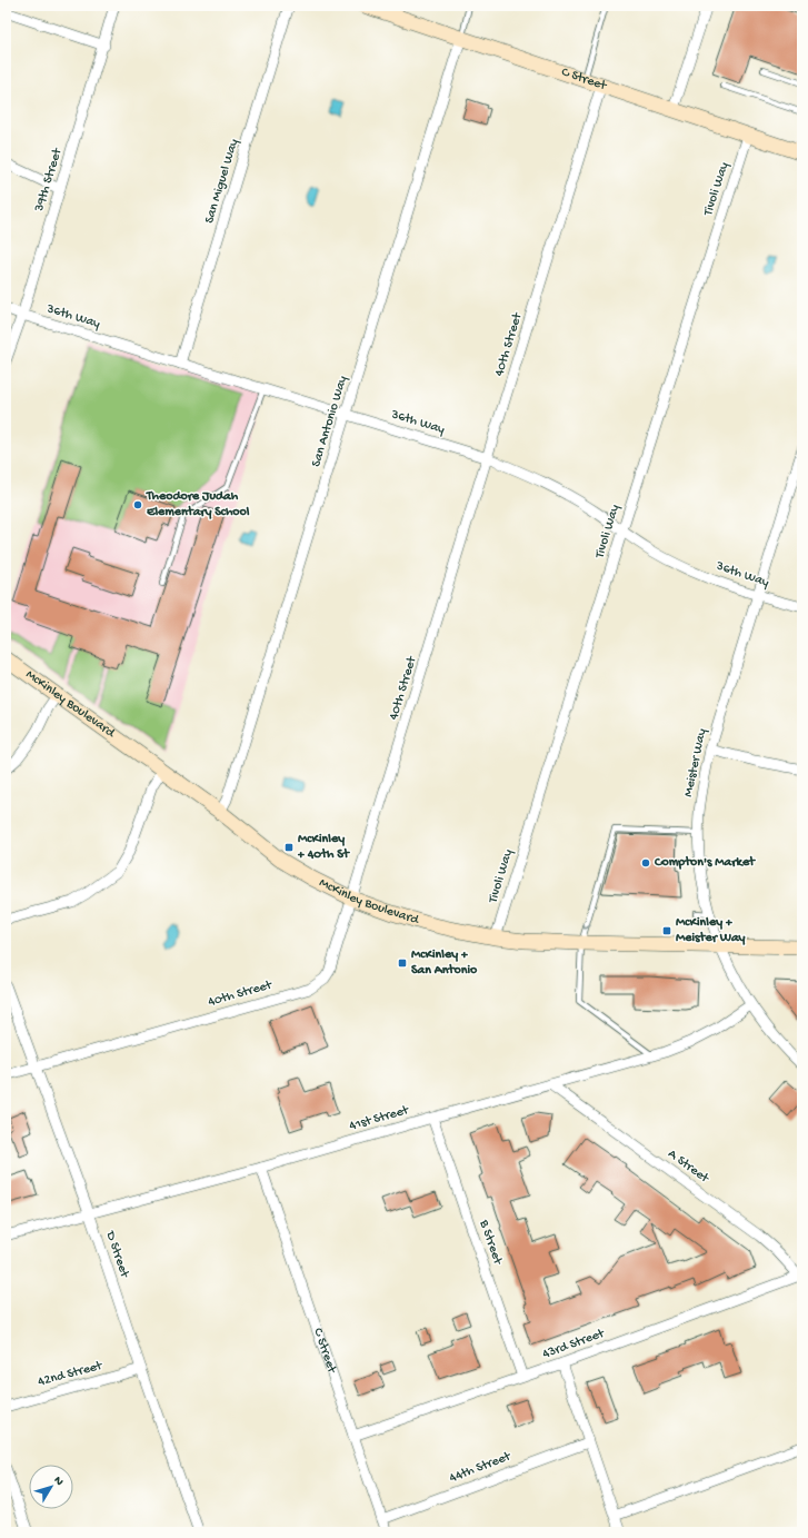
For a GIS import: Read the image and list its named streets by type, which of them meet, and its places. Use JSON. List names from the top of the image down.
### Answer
{
  "streets": {
    "street": [
      "C Street",
      "39th Street",
      "San Miguel Way",
      "Tivoli Way",
      "36th Way",
      "40th Street",
      "San Antonio Way",
      "McKinley Boulevard",
      "Meister Way",
      "41st Street",
      "A Street",
      "B Street",
      "D Street",
      "43rd Street",
      "42nd Street",
      "44th Street"
    ]
  },
  "crossings": [
    ["C Street", "Tivoli Way"],
    ["C Street", "40th Street"],
    ["C Street", "San Antonio Way"],
    ["C Street", "41st Street"],
    ["C Street", "43rd Street"],
    ["C Street", "44th Street"],
    ["39th Street", "36th Way"],
    ["San Miguel Way", "36th Way"],
    ["Tivoli Way", "36th Way"],
    ["Tivoli Way", "McKinley Boulevard"],
    ["36th Way", "40th Street"],
    ["36th Way", "San Antonio Way"],
    ["36th Way", "Meister Way"],
    ["40th Street", "McKinley Boulevard"],
    ["40th Street", "D Street"],
    ["San Antonio Way", "McKinley Boulevard"],
    ["McKinley Boulevard", "Meister Way"],
    ["Meister Way", "41st Street"],
    ["41st Street", "A Street"],
    ["41st Street", "B Street"],
    ["41st Street", "D Street"],
    ["A Street", "43rd Street"],
    ["B Street", "43rd Street"],
    ["D Street", "42nd Street"]
  ],
  "places": {
    "other": ["Theodore Judah Elementary School", "Compton's Market"],
    "transit": ["McKinley + 40th St", "McKinley + Meister Way", "McKinley + San Antonio"]
  },
  "north": "top right"
}
